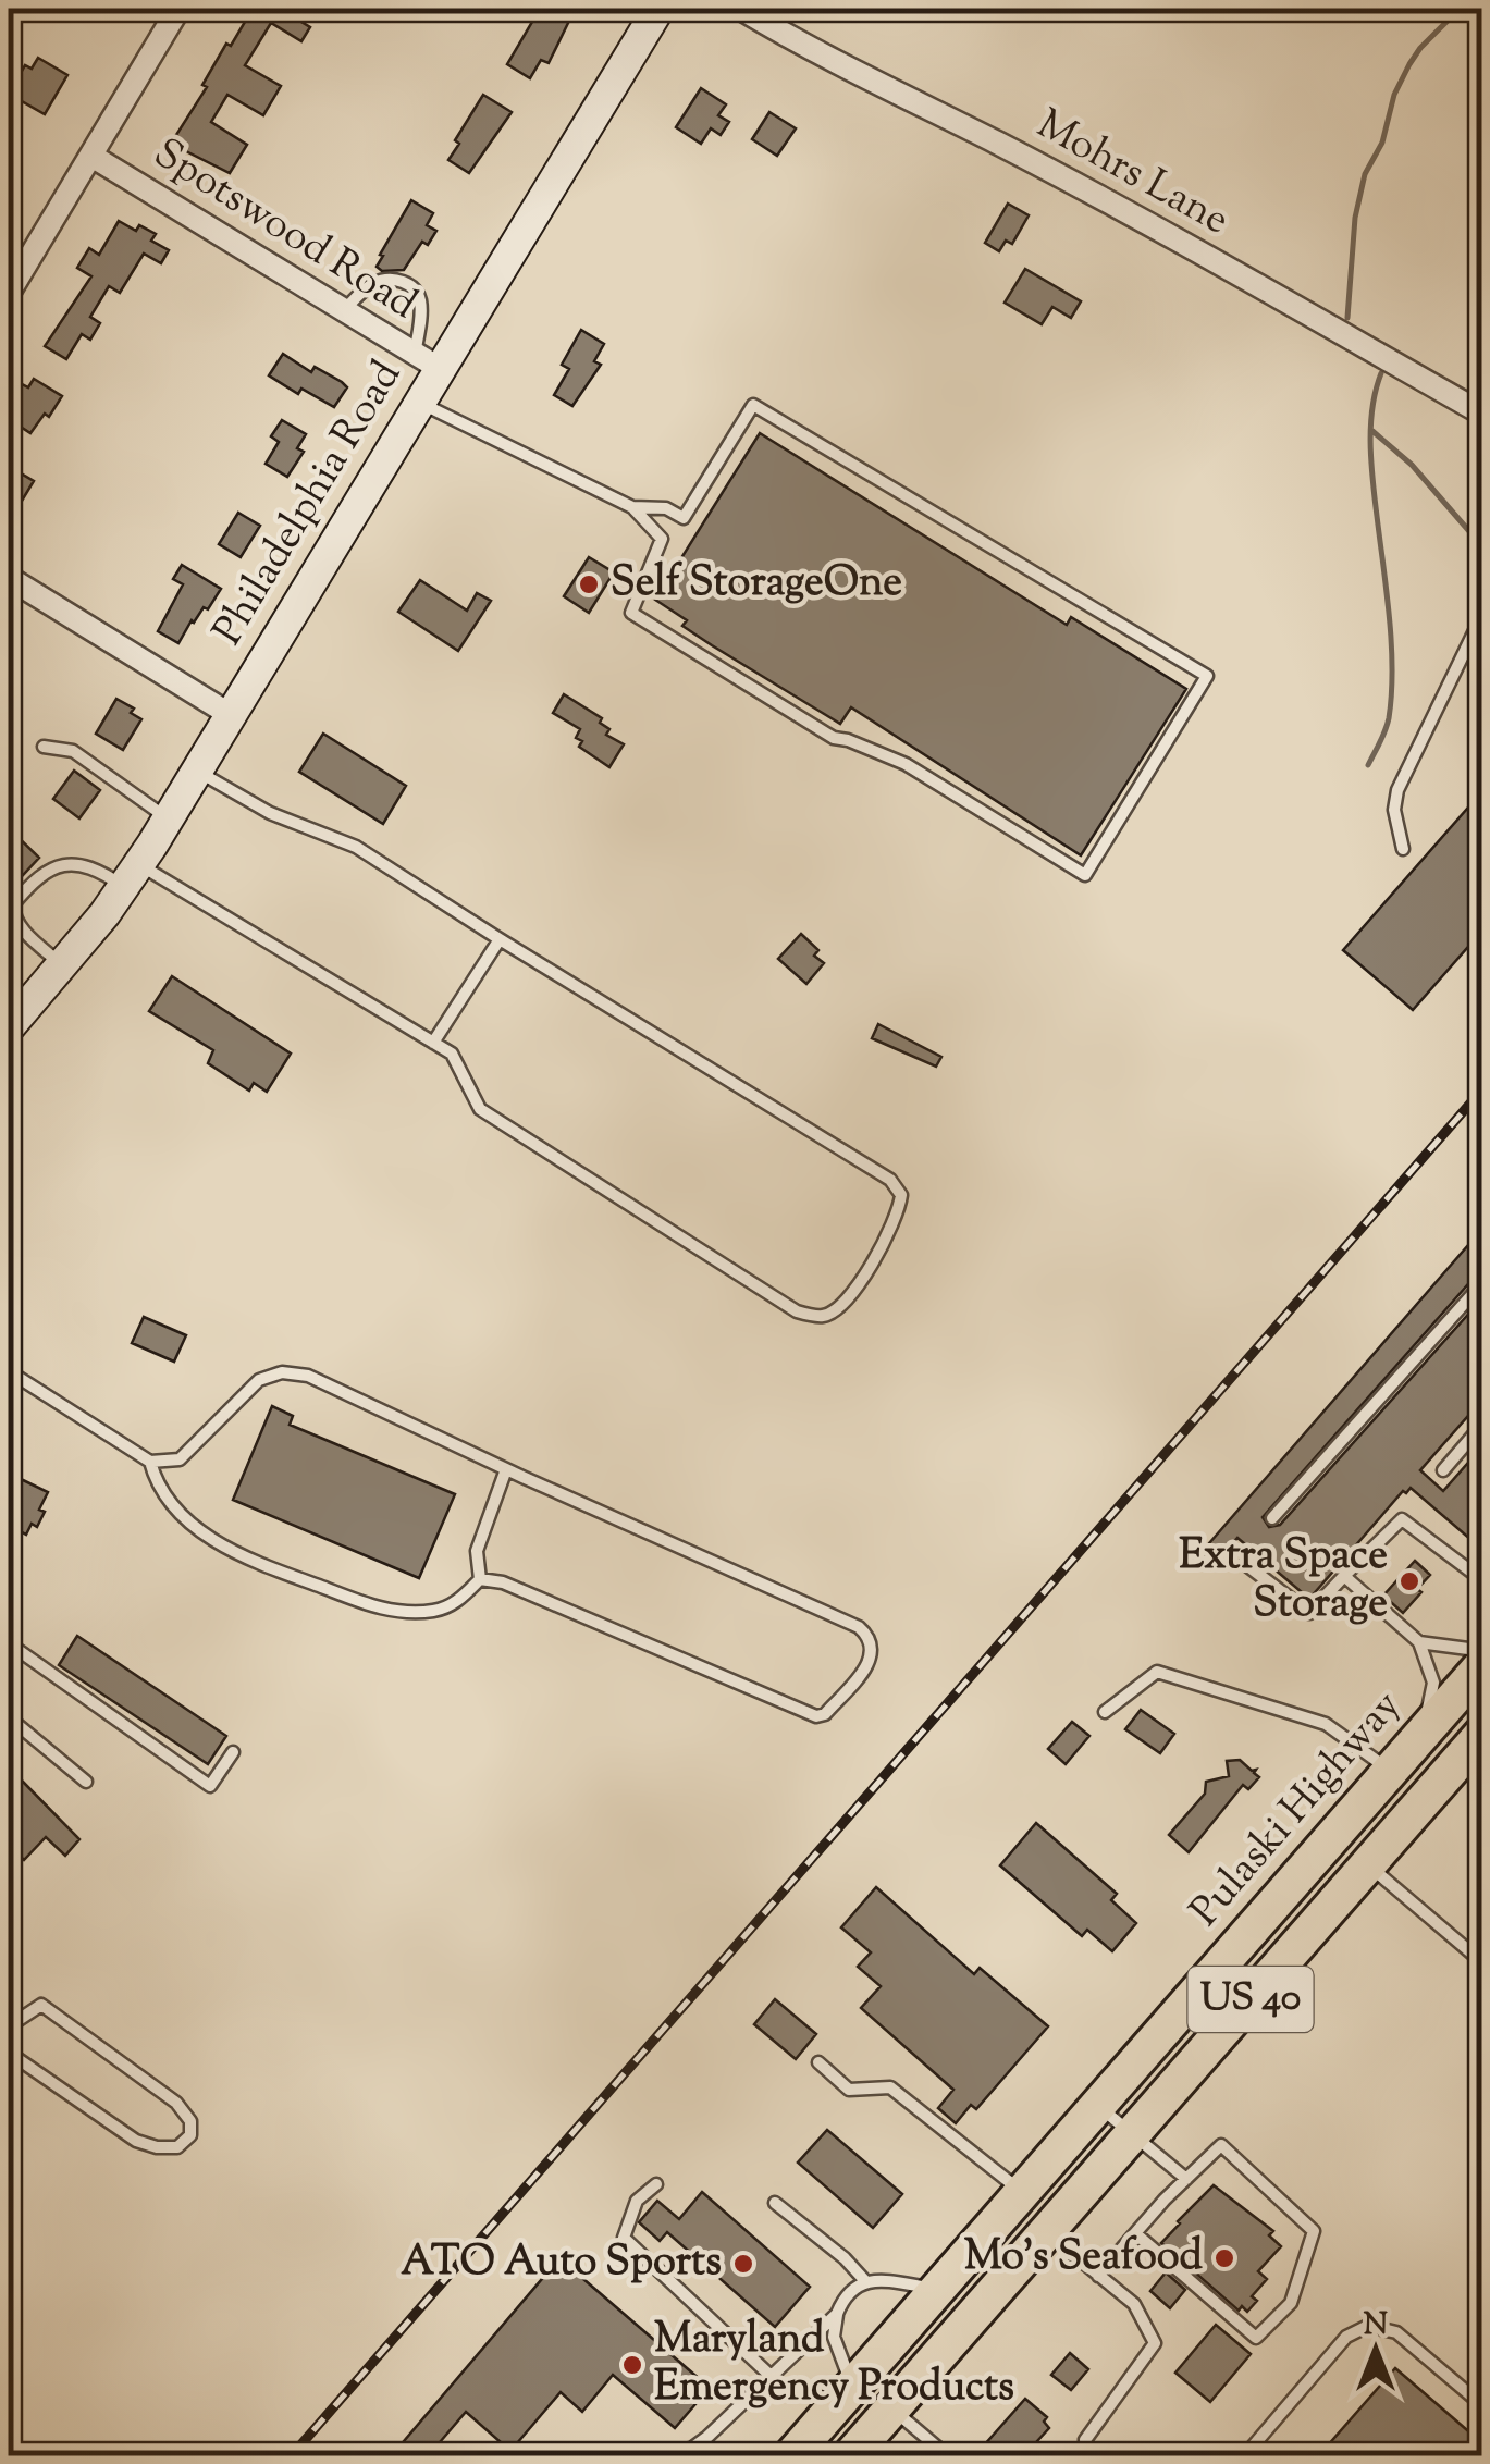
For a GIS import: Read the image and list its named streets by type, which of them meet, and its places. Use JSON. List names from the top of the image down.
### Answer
{
  "streets": {
    "highway": ["Pulaski Highway", "US 40"],
    "main road": ["Philadelphia Road"],
    "street": ["Mohrs Lane", "Spotswood Road"]
  },
  "crossings": [
    ["Spotswood Road", "Philadelphia Road"]
  ],
  "places": [
    "Self StorageOne",
    "Extra Space Storage",
    "Mo's Seafood",
    "ATO Auto Sports",
    "Maryland Emergency Products"
  ],
  "north": "top"
}
